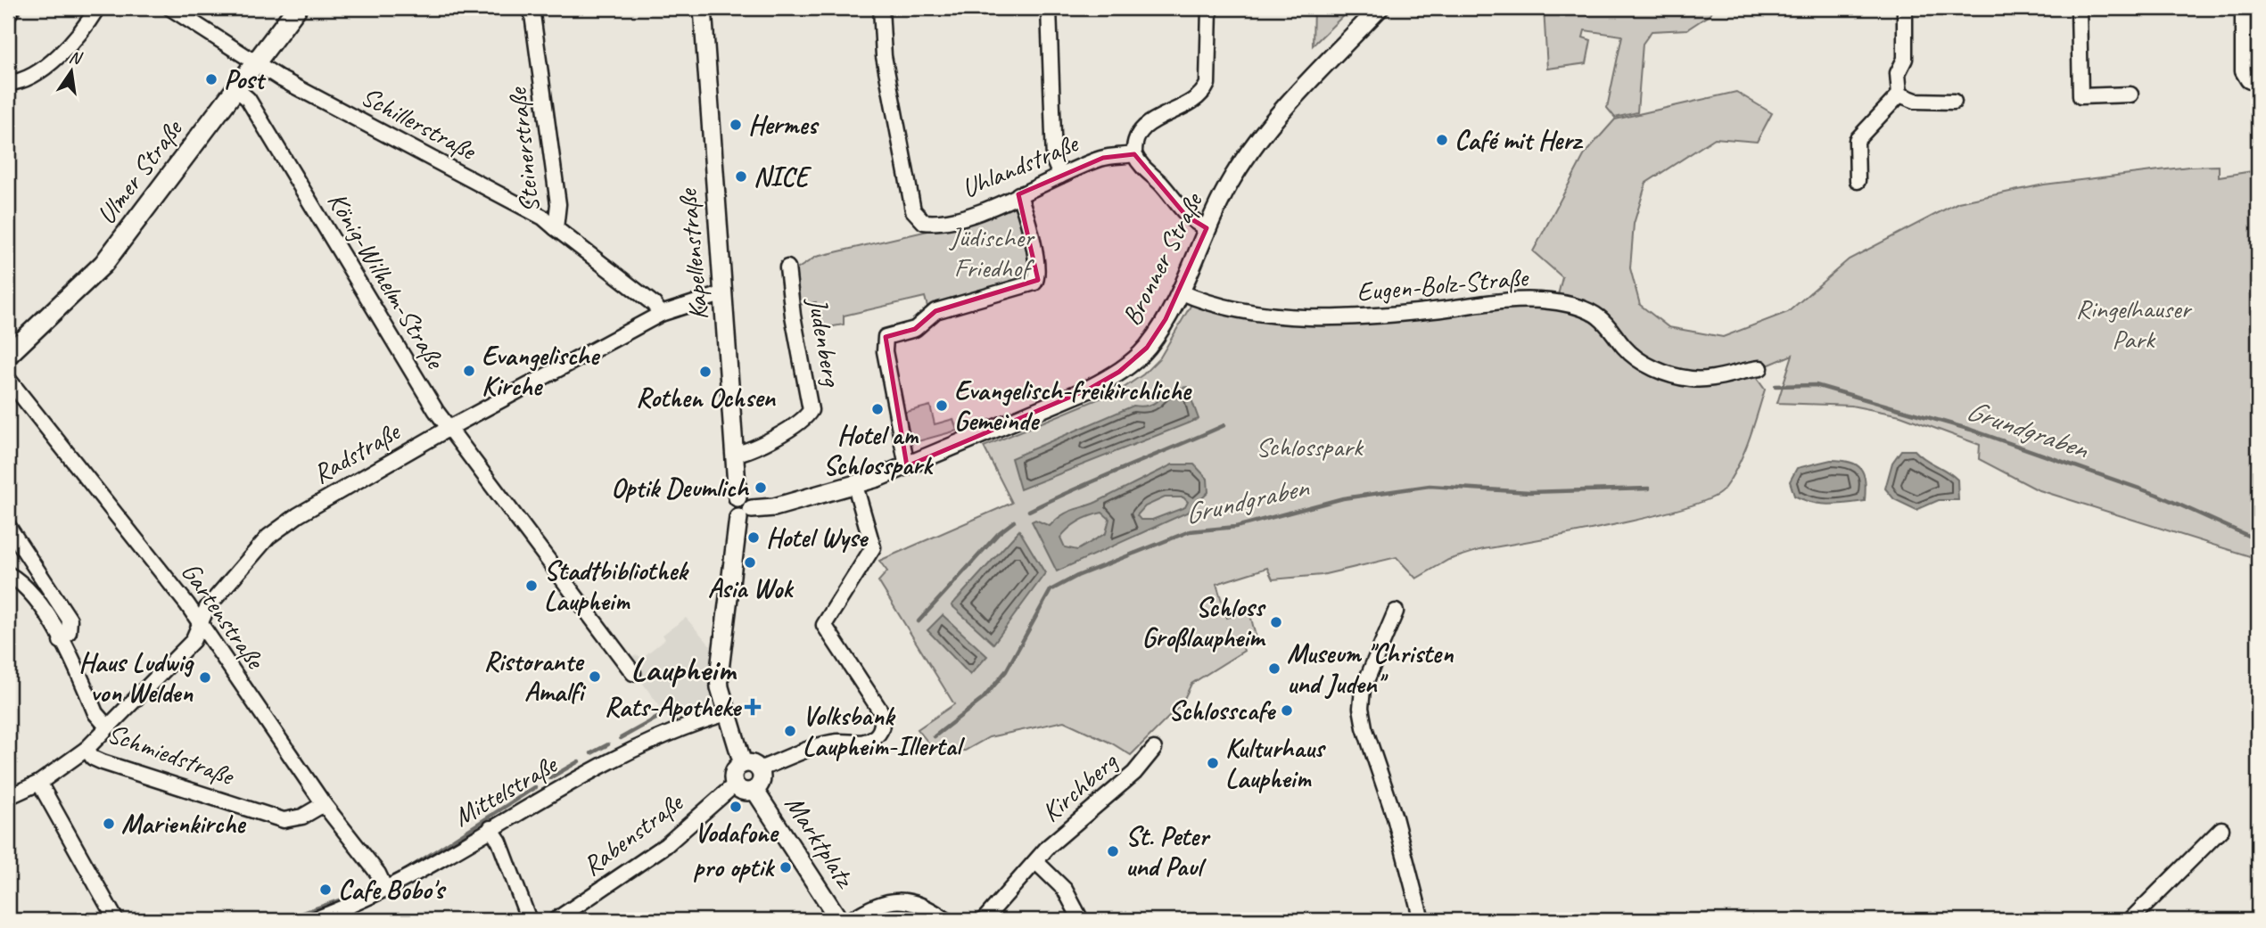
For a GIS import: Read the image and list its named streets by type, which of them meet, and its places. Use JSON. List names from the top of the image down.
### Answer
{
  "streets": {
    "main road": ["Ulmer Straße"],
    "street": [
      "Schillerstraße",
      "Steinerstraße",
      "Uhlandstraße",
      "Kapellenstraße",
      "Bronner Straße",
      "König-Wilhelm-Straße",
      "Eugen-Bolz-Straße",
      "Judenberg",
      "Radstraße",
      "Gartenstraße",
      "Schmiedstraße",
      "Kirchberg",
      "Mittelstraße",
      "Rabenstraße",
      "Marktplatz"
    ]
  },
  "crossings": [
    ["Schillerstraße", "Steinerstraße"],
    ["Schillerstraße", "Ulmer Straße"],
    ["Steinerstraße", "Radstraße"],
    ["Ulmer Straße", "König-Wilhelm-Straße"],
    ["Kapellenstraße", "Bronner Straße"],
    ["Kapellenstraße", "Judenberg"],
    ["Kapellenstraße", "Radstraße"],
    ["Bronner Straße", "Eugen-Bolz-Straße"],
    ["König-Wilhelm-Straße", "Radstraße"],
    ["Radstraße", "Gartenstraße"],
    ["Radstraße", "Schmiedstraße"],
    ["Gartenstraße", "Schmiedstraße"],
    ["Gartenstraße", "Mittelstraße"],
    ["Rabenstraße", "Marktplatz"]
  ],
  "districts": ["Laupheim"],
  "water": ["Grundgraben"],
  "parks": ["Jüdischer Friedhof", "Ringelhauser Park", "Schlosspark"],
  "places": {
    "other": [
      "Post",
      "Hermes",
      "Café mit Herz",
      "NICE",
      "Evangelische Kirche",
      "Rothen Ochsen",
      "Evangelisch-freikirchliche Gemeinde",
      "Hotel am Schlosspark",
      "Optik Deumlich",
      "Hotel Wyse",
      "Asia Wok",
      "Stadtbibliothek Laupheim",
      "Schloss Großlaupheim",
      "Museum \"Christen und Juden\"",
      "Ristorante Amalfi",
      "Haus Ludwig von Welden",
      "Schlosscafe",
      "Volksbank Laupheim-Illertal",
      "Kulturhaus Laupheim",
      "Vodafone",
      "Marienkirche",
      "St. Peter und Paul",
      "pro optik",
      "Cafe Bobo's"
    ],
    "health": ["Rats-Apotheke"]
  },
  "north": "top"
}
